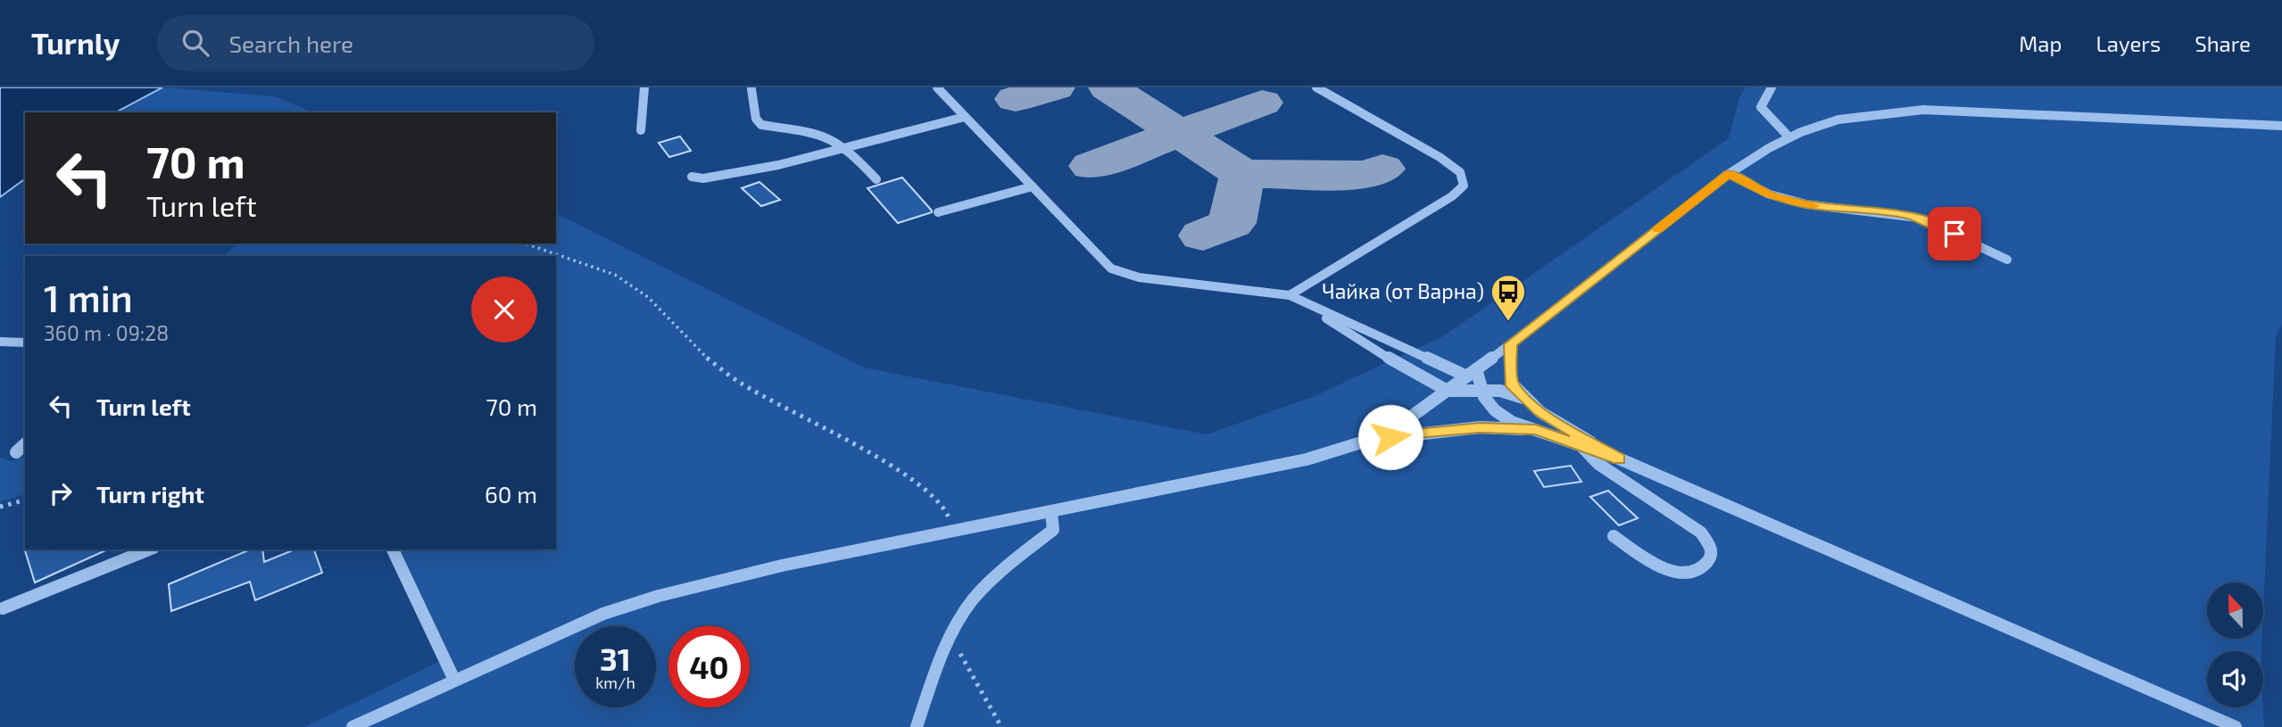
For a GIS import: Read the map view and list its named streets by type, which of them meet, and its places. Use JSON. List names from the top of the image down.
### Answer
{
  "places": {
    "bus stop": ["Чайка (от Варна)"]
  },
  "north": "top",
  "page": {
    "header": "Turnly",
    "search": "Search here",
    "nav": ["Map", "Layers", "Share"],
    "turn": ["70 m", "Turn left"],
    "heading": ["1 min", "360 m · 09:28"],
    "list": [
      {
        "name": "Turn left",
        "value": "70 m"
      },
      {
        "name": "Turn right",
        "value": "60 m"
      }
    ],
    "speed": "31 km/h",
    "limit": "40"
  }
}
